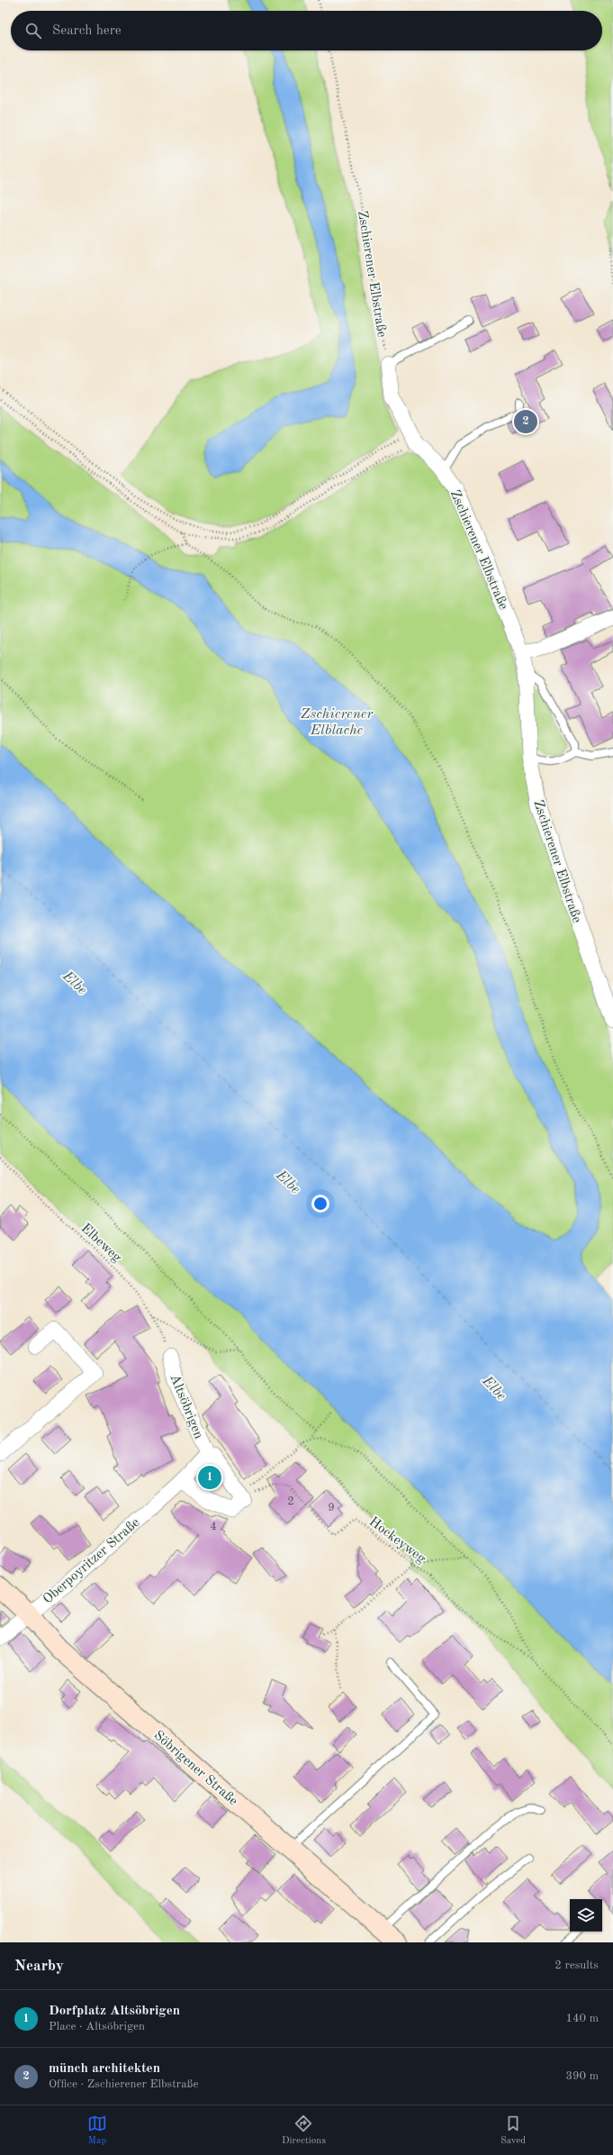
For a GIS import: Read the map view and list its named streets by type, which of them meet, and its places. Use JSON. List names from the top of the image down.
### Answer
{
  "streets": {
    "street": [
      "Zschierener Elbstraße",
      "Altsöbrigen",
      "Oberpoyritzer Straße",
      "Söbrigener Straße"
    ],
    "path": ["Elbeweg", "Hockeyweg"]
  },
  "crossings": [
    ["Elbeweg", "Altsöbrigen"],
    ["Altsöbrigen", "Hockeyweg"],
    ["Altsöbrigen", "Oberpoyritzer Straße"],
    ["Oberpoyritzer Straße", "Söbrigener Straße"]
  ],
  "water": ["Zschierener Elblache", "Elbe"],
  "house_numbers": ["2", "9", "4"],
  "page": {
    "search": "Search here",
    "pins": ["2", "1"],
    "heading": ["Nearby", "2 results"],
    "list": [
      {
        "mark": "1",
        "name": "Dorfplatz Altsöbrigen",
        "note": "Place · Altsöbrigen",
        "value": "140 m"
      },
      {
        "mark": "2",
        "name": "münch architekten",
        "note": "Office · Zschierener Elbstraße",
        "value": "390 m"
      }
    ],
    "nav": ["Map", "Directions", "Saved"]
  }
}
